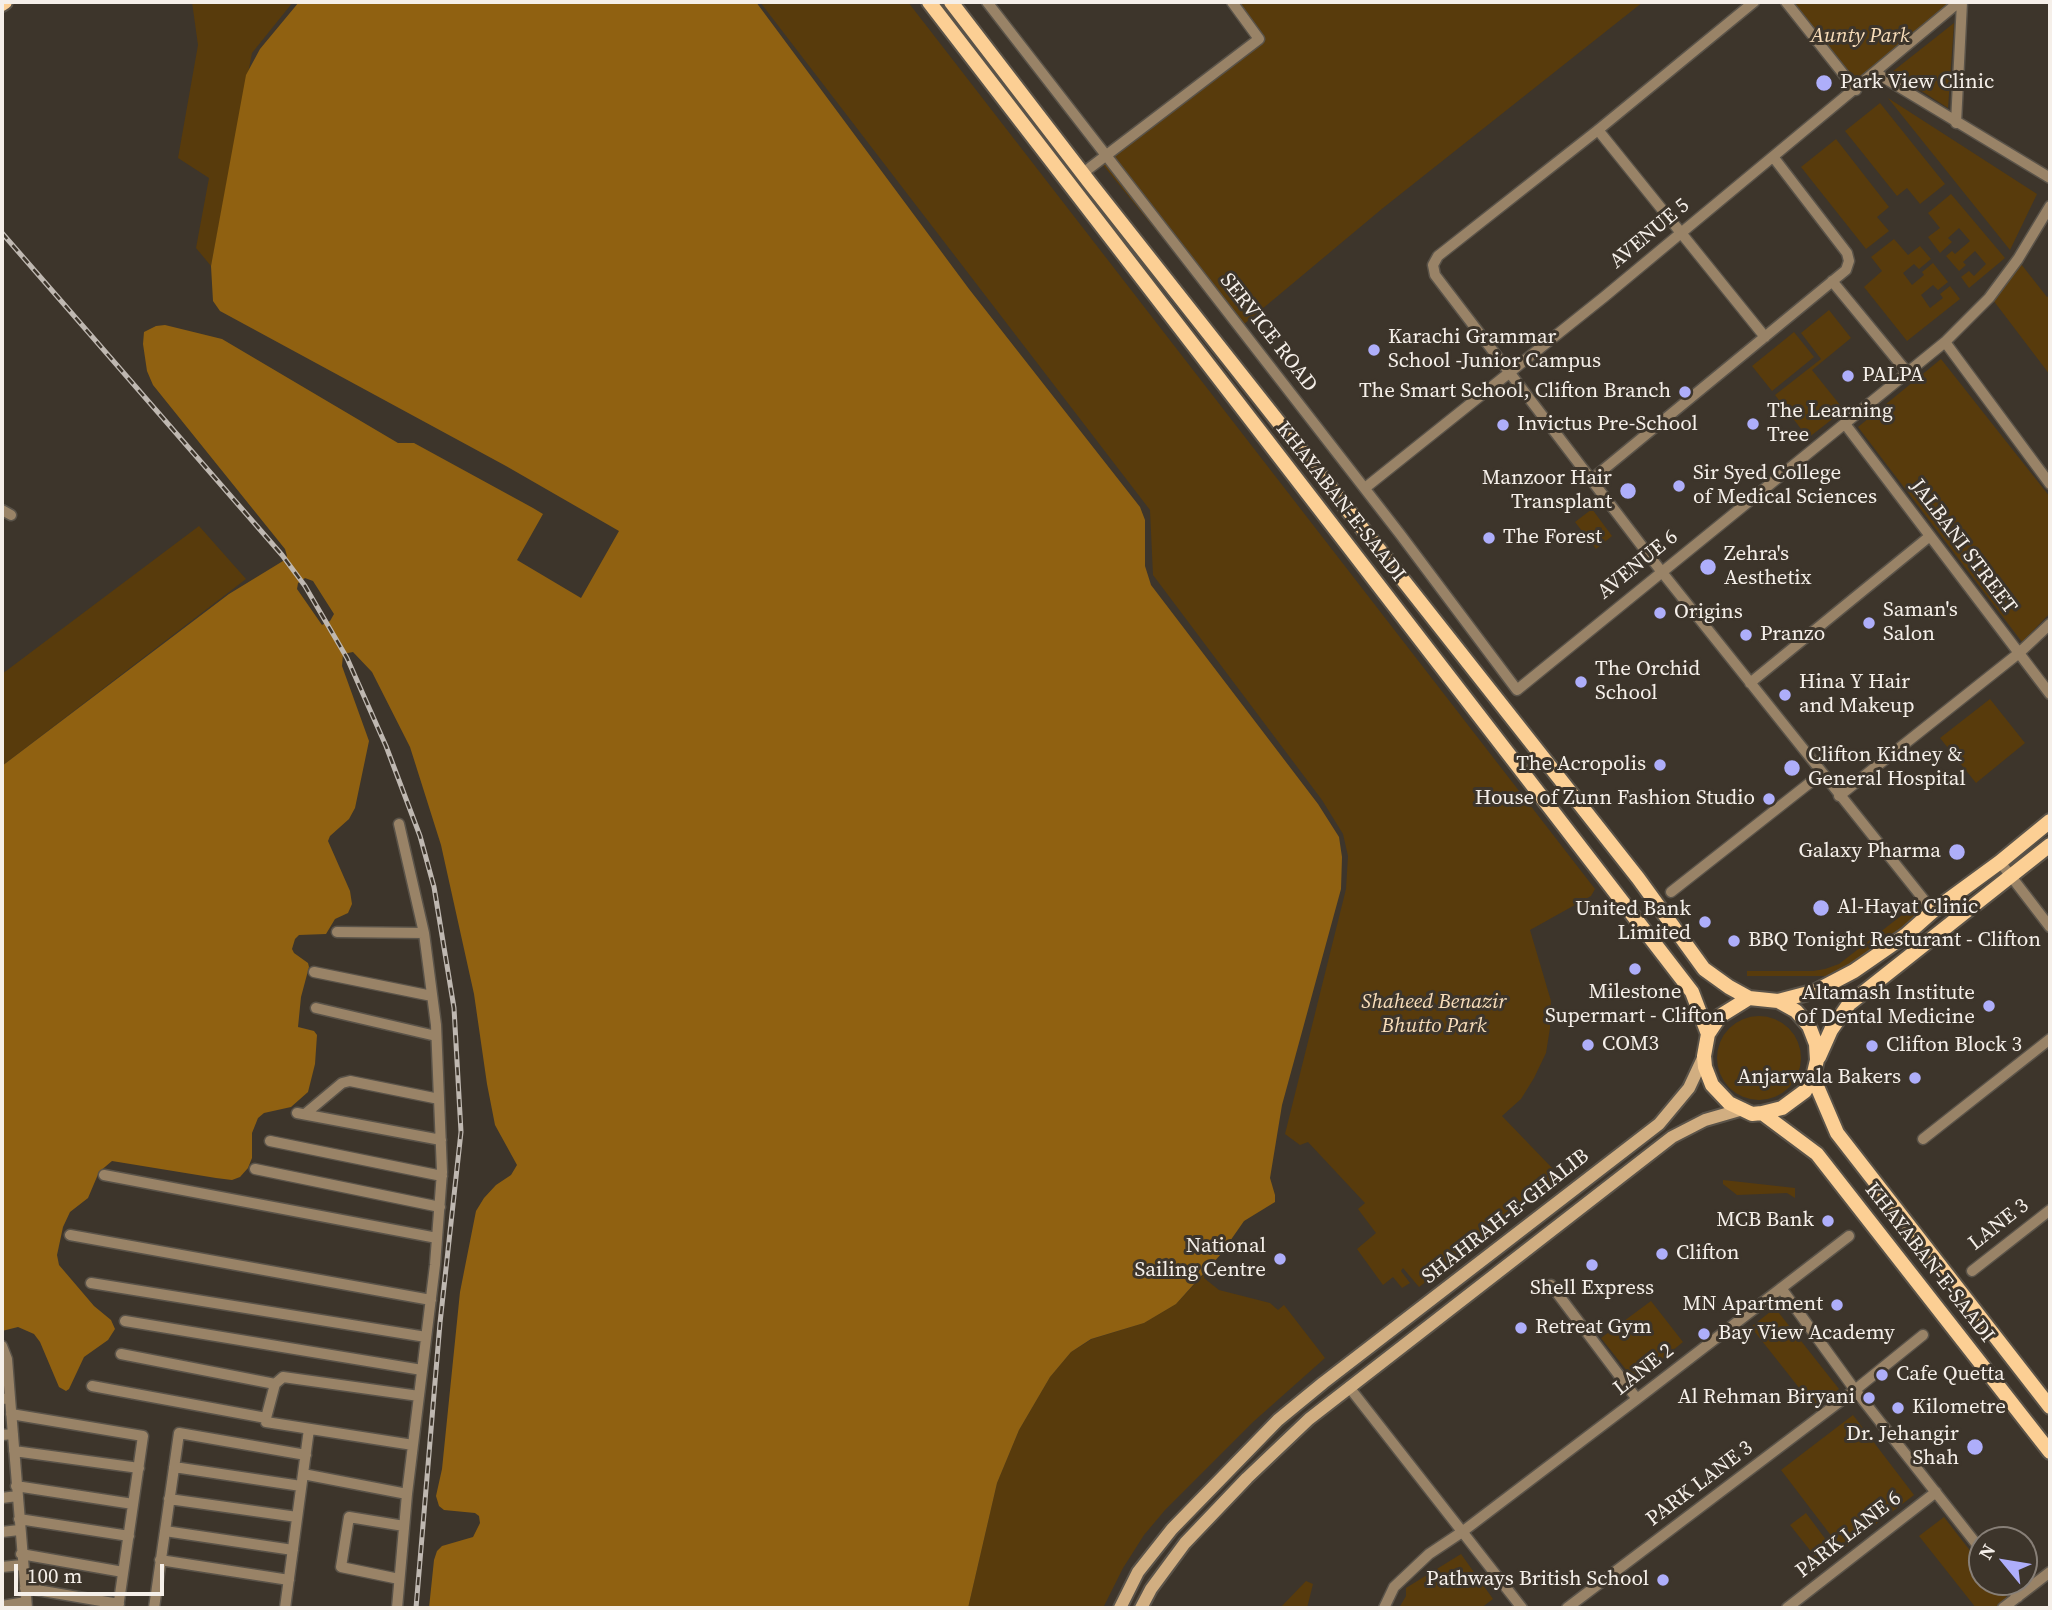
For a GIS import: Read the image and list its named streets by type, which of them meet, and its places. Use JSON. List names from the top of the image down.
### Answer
{
  "streets": {
    "main road": ["KHAYABAN-E-SAADI", "SHAHRAH-E-GHALIB"],
    "street": [
      "AVENUE 5",
      "SERVICE ROAD",
      "JALBANI STREET",
      "AVENUE 6",
      "LANE 3",
      "LANE 2",
      "PARK LANE 3",
      "PARK LANE 6"
    ]
  },
  "crossings": [
    ["AVENUE 5", "SERVICE ROAD"],
    ["SERVICE ROAD", "AVENUE 6"],
    ["KHAYABAN-E-SAADI", "SHAHRAH-E-GHALIB"],
    ["JALBANI STREET", "AVENUE 6"]
  ],
  "parks": ["Aunty Park", "Shaheed Benazir Bhutto Park"],
  "places": [
    "Park View Clinic",
    "Karachi Grammar School -Junior Campus",
    "PALPA",
    "The Smart School, Clifton Branch",
    "The Learning Tree",
    "Invictus Pre-School",
    "Sir Syed College of Medical Sciences",
    "Manzoor Hair Transplant",
    "The Forest",
    "Zehra's Aesthetix",
    "Origins",
    "Saman's Salon",
    "Pranzo",
    "The Orchid School",
    "Hina Y Hair and Makeup",
    "The Acropolis",
    "Clifton Kidney & General Hospital",
    "House of Zunn Fashion Studio",
    "Galaxy Pharma",
    "Al-Hayat Clinic",
    "United Bank Limited",
    "BBQ Tonight Resturant - Clifton",
    "Milestone Supermart - Clifton",
    "Altamash Institute of Dental Medicine",
    "COM3",
    "Clifton Block 3",
    "Anjarwala Bakers",
    "MCB Bank",
    "Clifton",
    "National Sailing Centre",
    "Shell Express",
    "MN Apartment",
    "Retreat Gym",
    "Bay View Academy",
    "Cafe Quetta",
    "Al Rehman Biryani",
    "Kilometre",
    "Dr. Jehangir Shah",
    "Pathways British School"
  ],
  "scale_bar": "100 m",
  "north": "top left"
}
